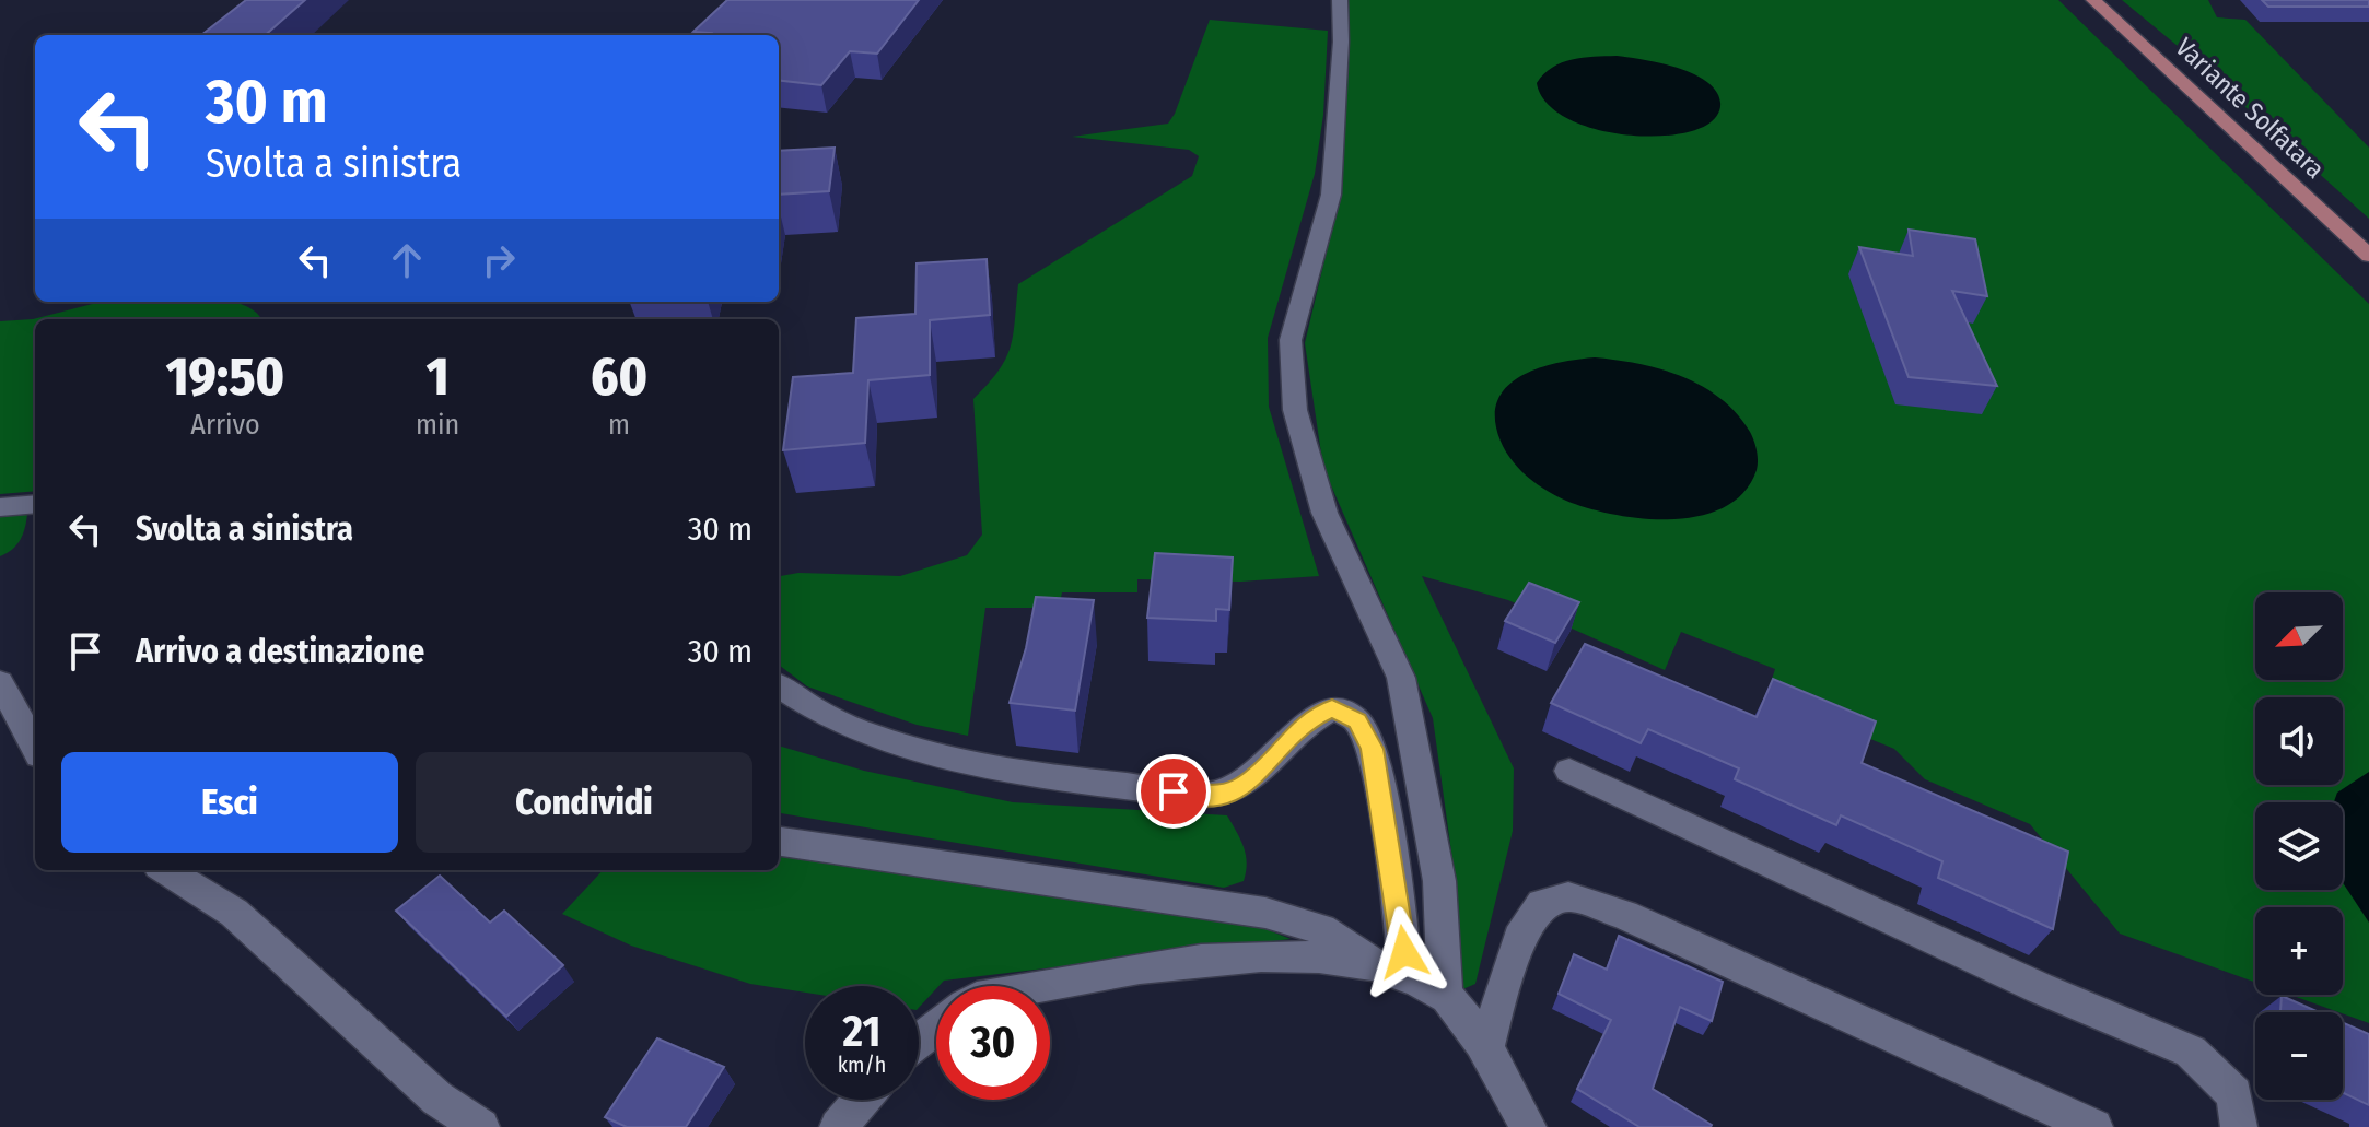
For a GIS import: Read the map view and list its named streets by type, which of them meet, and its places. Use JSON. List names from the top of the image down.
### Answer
{
  "streets": {
    "main road": ["Variante Solfatara"]
  },
  "north": "bottom left",
  "page": {
    "turn": ["30 m", "Svolta a sinistra"],
    "eta": [
      "19:50",
      "Arrivo",
      "1",
      "min",
      "60",
      "m"
    ],
    "list": [
      {
        "name": "Svolta a sinistra",
        "value": "30 m"
      },
      {
        "name": "Arrivo a destinazione",
        "value": "30 m"
      }
    ],
    "map_buttons": ["+", "−"],
    "buttons": ["Esci", "Condividi"],
    "speed": "21 km/h",
    "limit": "30"
  }
}
